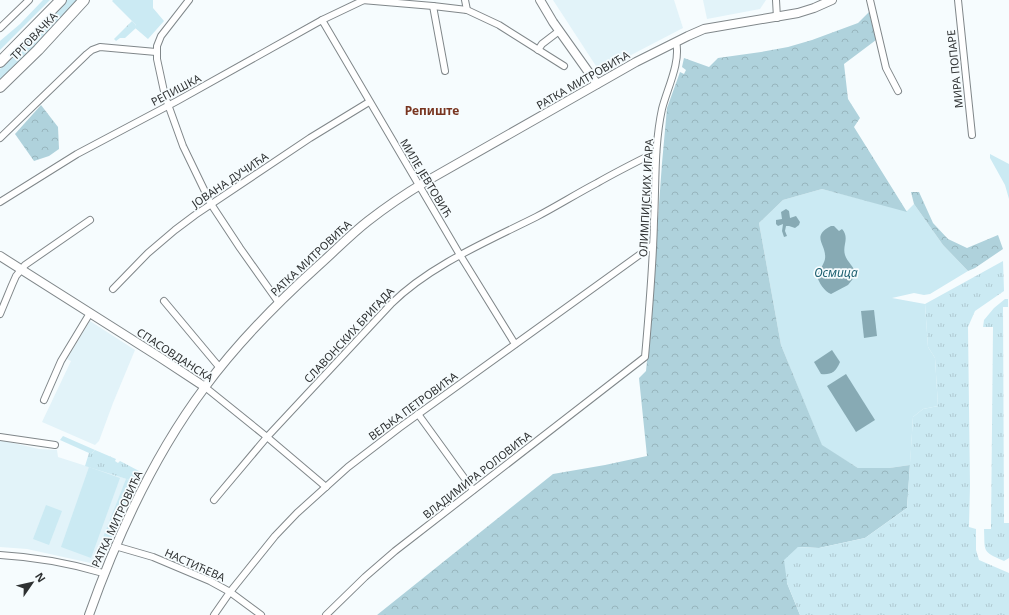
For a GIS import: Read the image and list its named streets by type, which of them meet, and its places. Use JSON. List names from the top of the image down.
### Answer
{
  "streets": {
    "main road": ["ТРГОВАЧКА"],
    "street": [
      "МИРА ПОПАРЕ",
      "РАТКА МИТРОВИЋА",
      "РЕПИШКА",
      "МИЛЕ ЈЕВТОВИЋ",
      "ЈОВАНА ДУЧИЋА",
      "ОЛИМПИЈСКИХ ИГАРА",
      "СЛАВОНСКИХ БРИГАДА",
      "СПАСОВДАНСКА",
      "ВЕЉКА ПЕТРОВИЋА",
      "ВЛАДИМИРА РОЛОВИЋА",
      "НАСТИЋЕВА"
    ]
  },
  "crossings": [
    ["РАТКА МИТРОВИЋА", "МИЛЕ ЈЕВТОВИЋ"],
    ["РАТКА МИТРОВИЋА", "ОЛИМПИЈСКИХ ИГАРА"],
    ["РАТКА МИТРОВИЋА", "СПАСОВДАНСКА"],
    ["РАТКА МИТРОВИЋА", "НАСТИЋЕВА"],
    ["РЕПИШКА", "МИЛЕ ЈЕВТОВИЋ"],
    ["МИЛЕ ЈЕВТОВИЋ", "ЈОВАНА ДУЧИЋА"],
    ["МИЛЕ ЈЕВТОВИЋ", "СЛАВОНСКИХ БРИГАДА"],
    ["МИЛЕ ЈЕВТОВИЋ", "ВЕЉКА ПЕТРОВИЋА"],
    ["ОЛИМПИЈСКИХ ИГАРА", "СЛАВОНСКИХ БРИГАДА"],
    ["ОЛИМПИЈСКИХ ИГАРА", "ВЕЉКА ПЕТРОВИЋА"],
    ["ОЛИМПИЈСКИХ ИГАРА", "ВЛАДИМИРА РОЛОВИЋА"],
    ["СЛАВОНСКИХ БРИГАДА", "СПАСОВДАНСКА"],
    ["СПАСОВДАНСКА", "ВЕЉКА ПЕТРОВИЋА"],
    ["ВЕЉКА ПЕТРОВИЋА", "НАСТИЋЕВА"]
  ],
  "districts": ["Репиште"],
  "water": ["Осмица"],
  "north": "top right"
}
